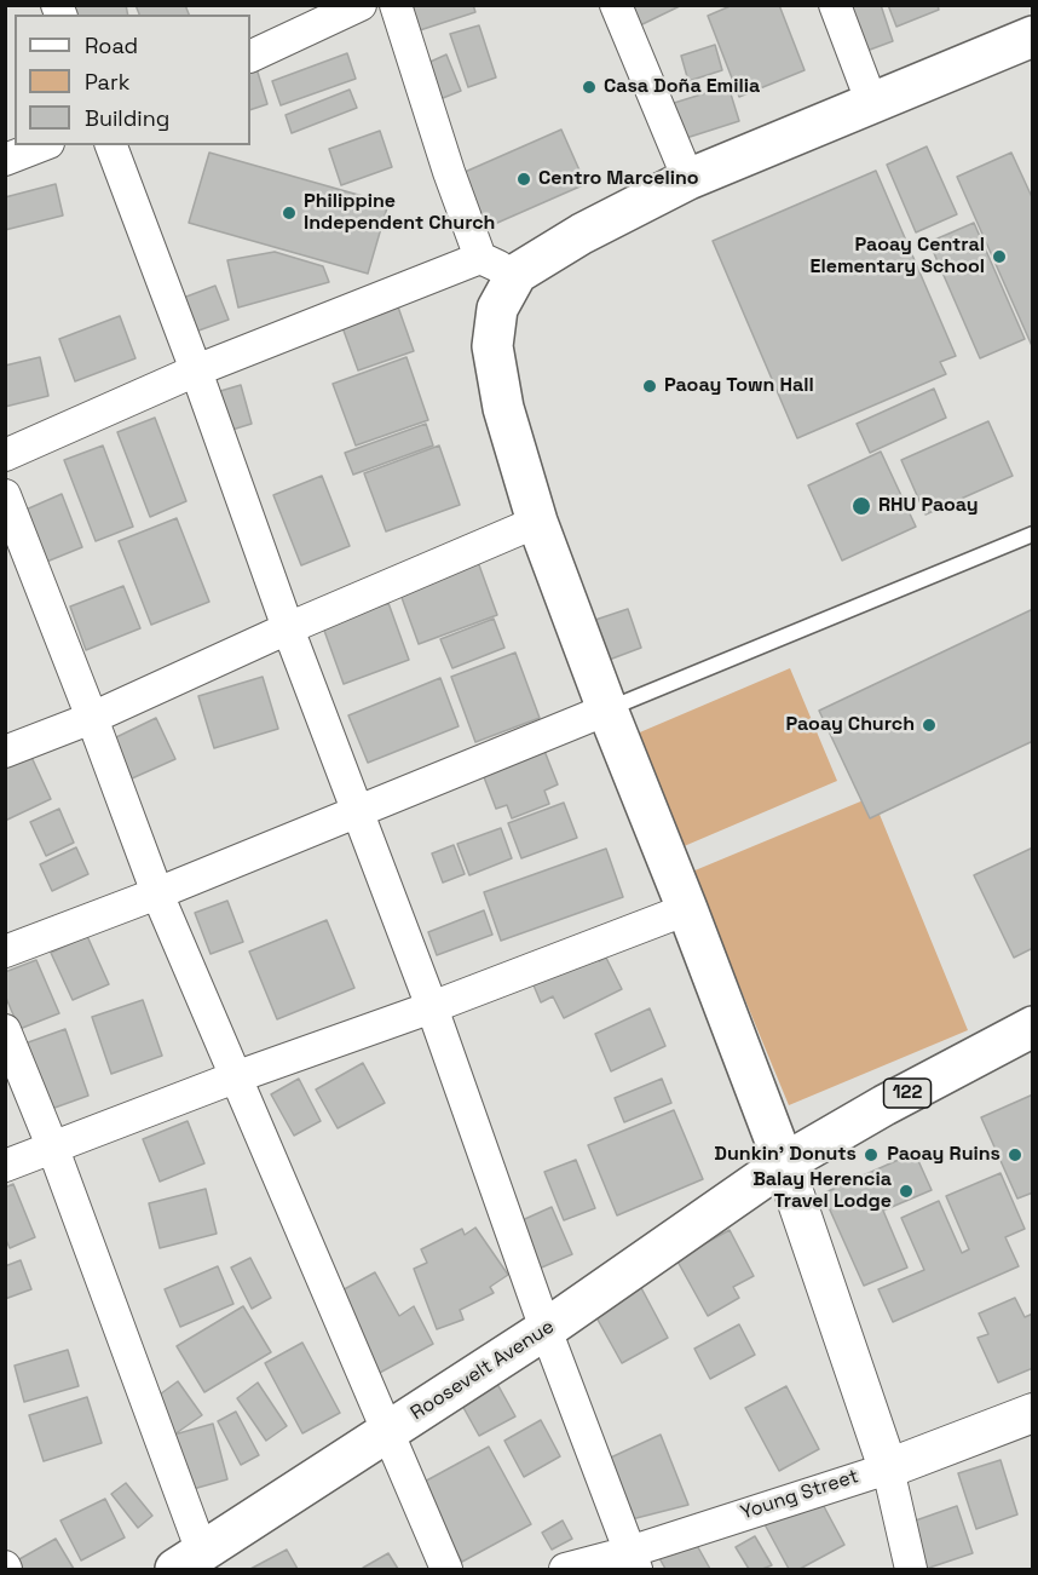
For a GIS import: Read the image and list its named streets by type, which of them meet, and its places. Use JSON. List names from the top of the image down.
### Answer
{
  "streets": {
    "main road": ["122", "Roosevelt Avenue"],
    "street": ["Young Street"]
  },
  "crossings": [
    ["122", "Roosevelt Avenue"]
  ],
  "places": [
    "Casa Doña Emilia",
    "Centro Marcelino",
    "Philippine Independent Church",
    "Paoay Central Elementary School",
    "Paoay Town Hall",
    "RHU Paoay",
    "Paoay Church",
    "Dunkin' Donuts",
    "Paoay Ruins",
    "Balay Herencia Travel Lodge"
  ],
  "legend": ["Road", "Park", "Building"]
}
